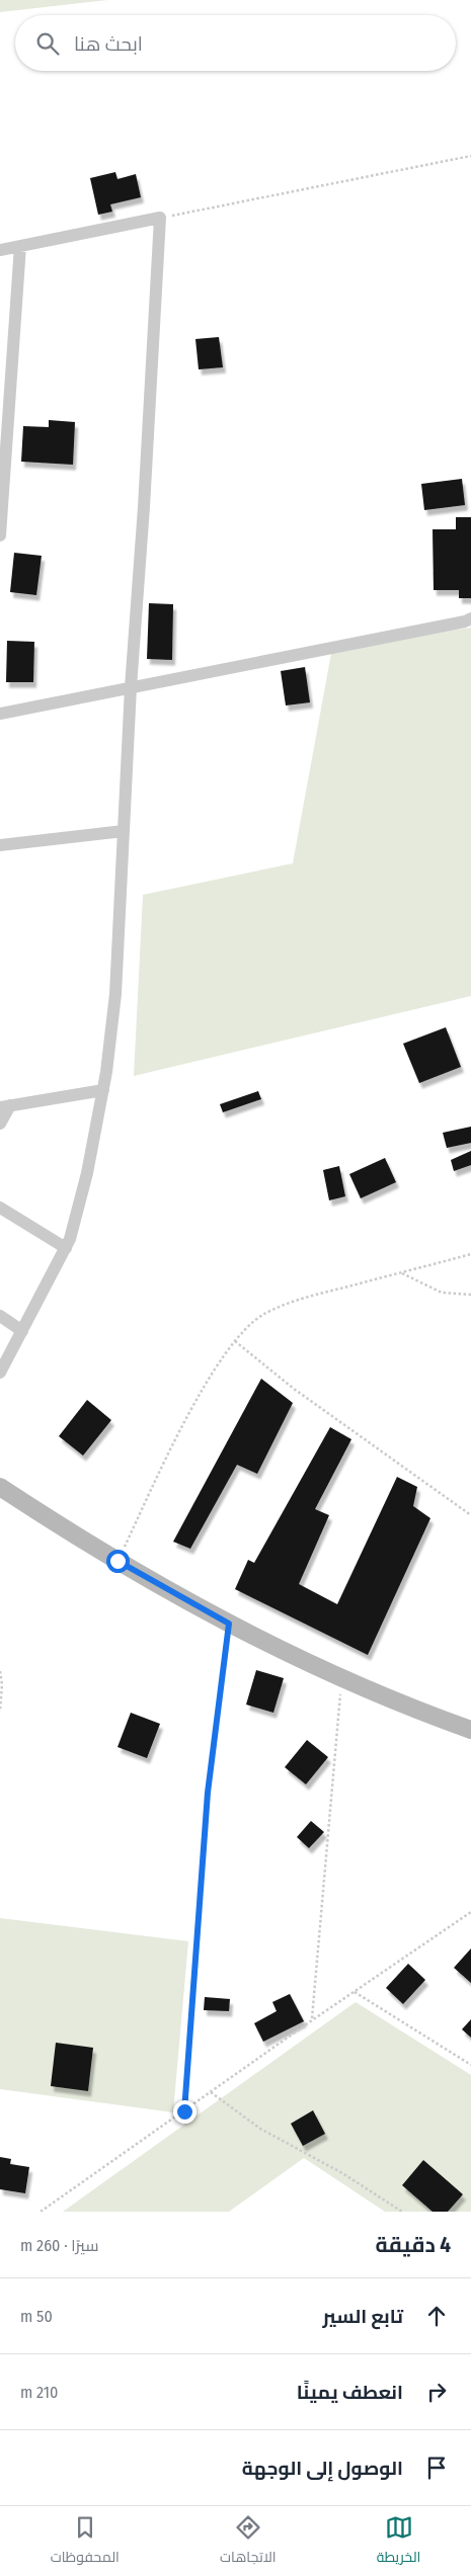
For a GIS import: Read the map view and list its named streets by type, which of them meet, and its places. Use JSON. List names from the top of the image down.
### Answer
{
  "page": {
    "search": "ابحث هنا",
    "heading": ["4 دقيقة", "سيرًا · 260 m"],
    "list": [
      ["تابع السير", "50 m"],
      ["انعطف يمينًا", "210 m"],
      "الوصول إلى الوجهة"
    ],
    "nav": ["الخريطة", "الاتجاهات", "المحفوظات"]
  }
}
